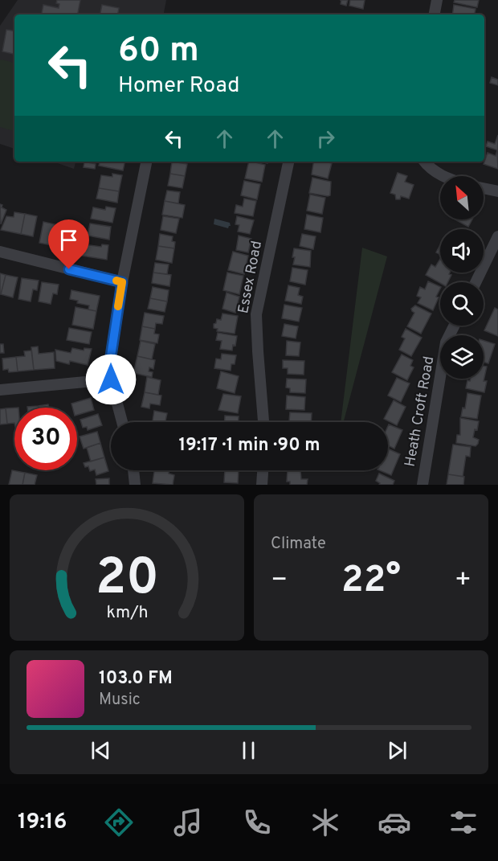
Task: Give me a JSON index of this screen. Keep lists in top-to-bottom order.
{
  "streets": {
    "street": ["Essex Road", "Heath Croft Road"]
  },
  "north": "top left",
  "page": {
    "turn": ["60 m", "Homer Road"],
    "limit": "30",
    "trip": "19:17 · 1 min · 90 m",
    "tile": "Climate",
    "heat": ["−", "22°", "+"],
    "song": ["103.0 FM", "Music"],
    "tabs": "19:16",
    "gauge": ["20", "km/h"]
  }
}
